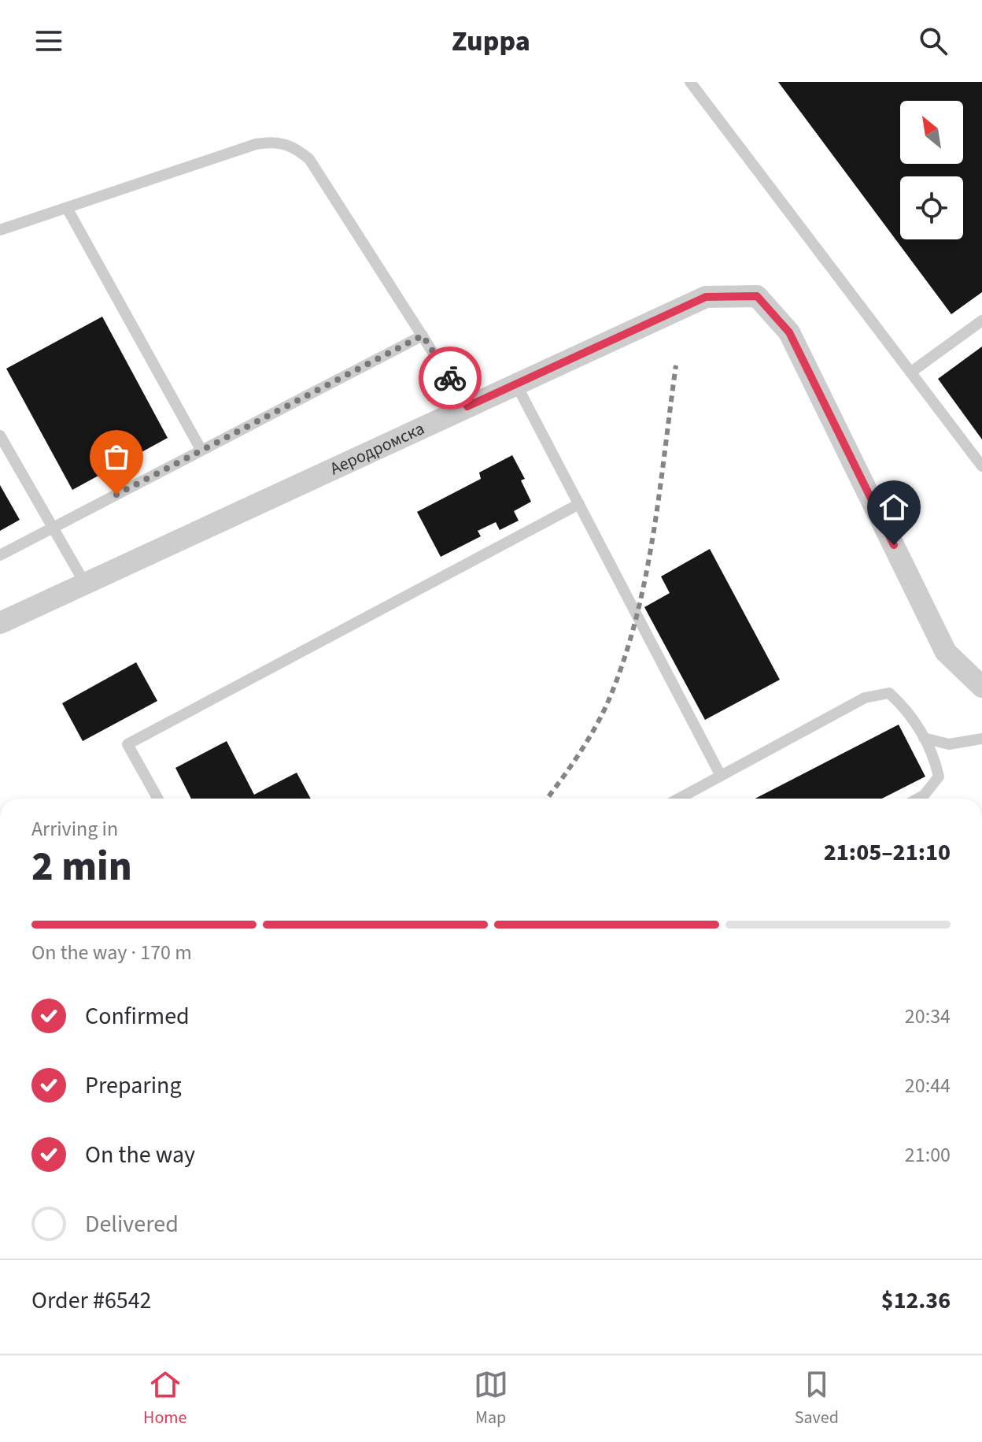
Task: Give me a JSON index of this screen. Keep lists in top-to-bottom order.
{
  "streets": {
    "street": ["Аеродромска"]
  },
  "north": "top left",
  "page": {
    "header": "Zuppa",
    "heading": ["2 min", "Arriving in", "21:05–21:10"],
    "panel": ["Order #6542", "$12.36"],
    "bar": "On the way · 170 m",
    "list": [
      ["Confirmed", "20:34"],
      ["Preparing", "20:44"],
      ["On the way", "21:00"],
      "Delivered"
    ],
    "tabs": ["Home", "Map", "Saved"]
  }
}
